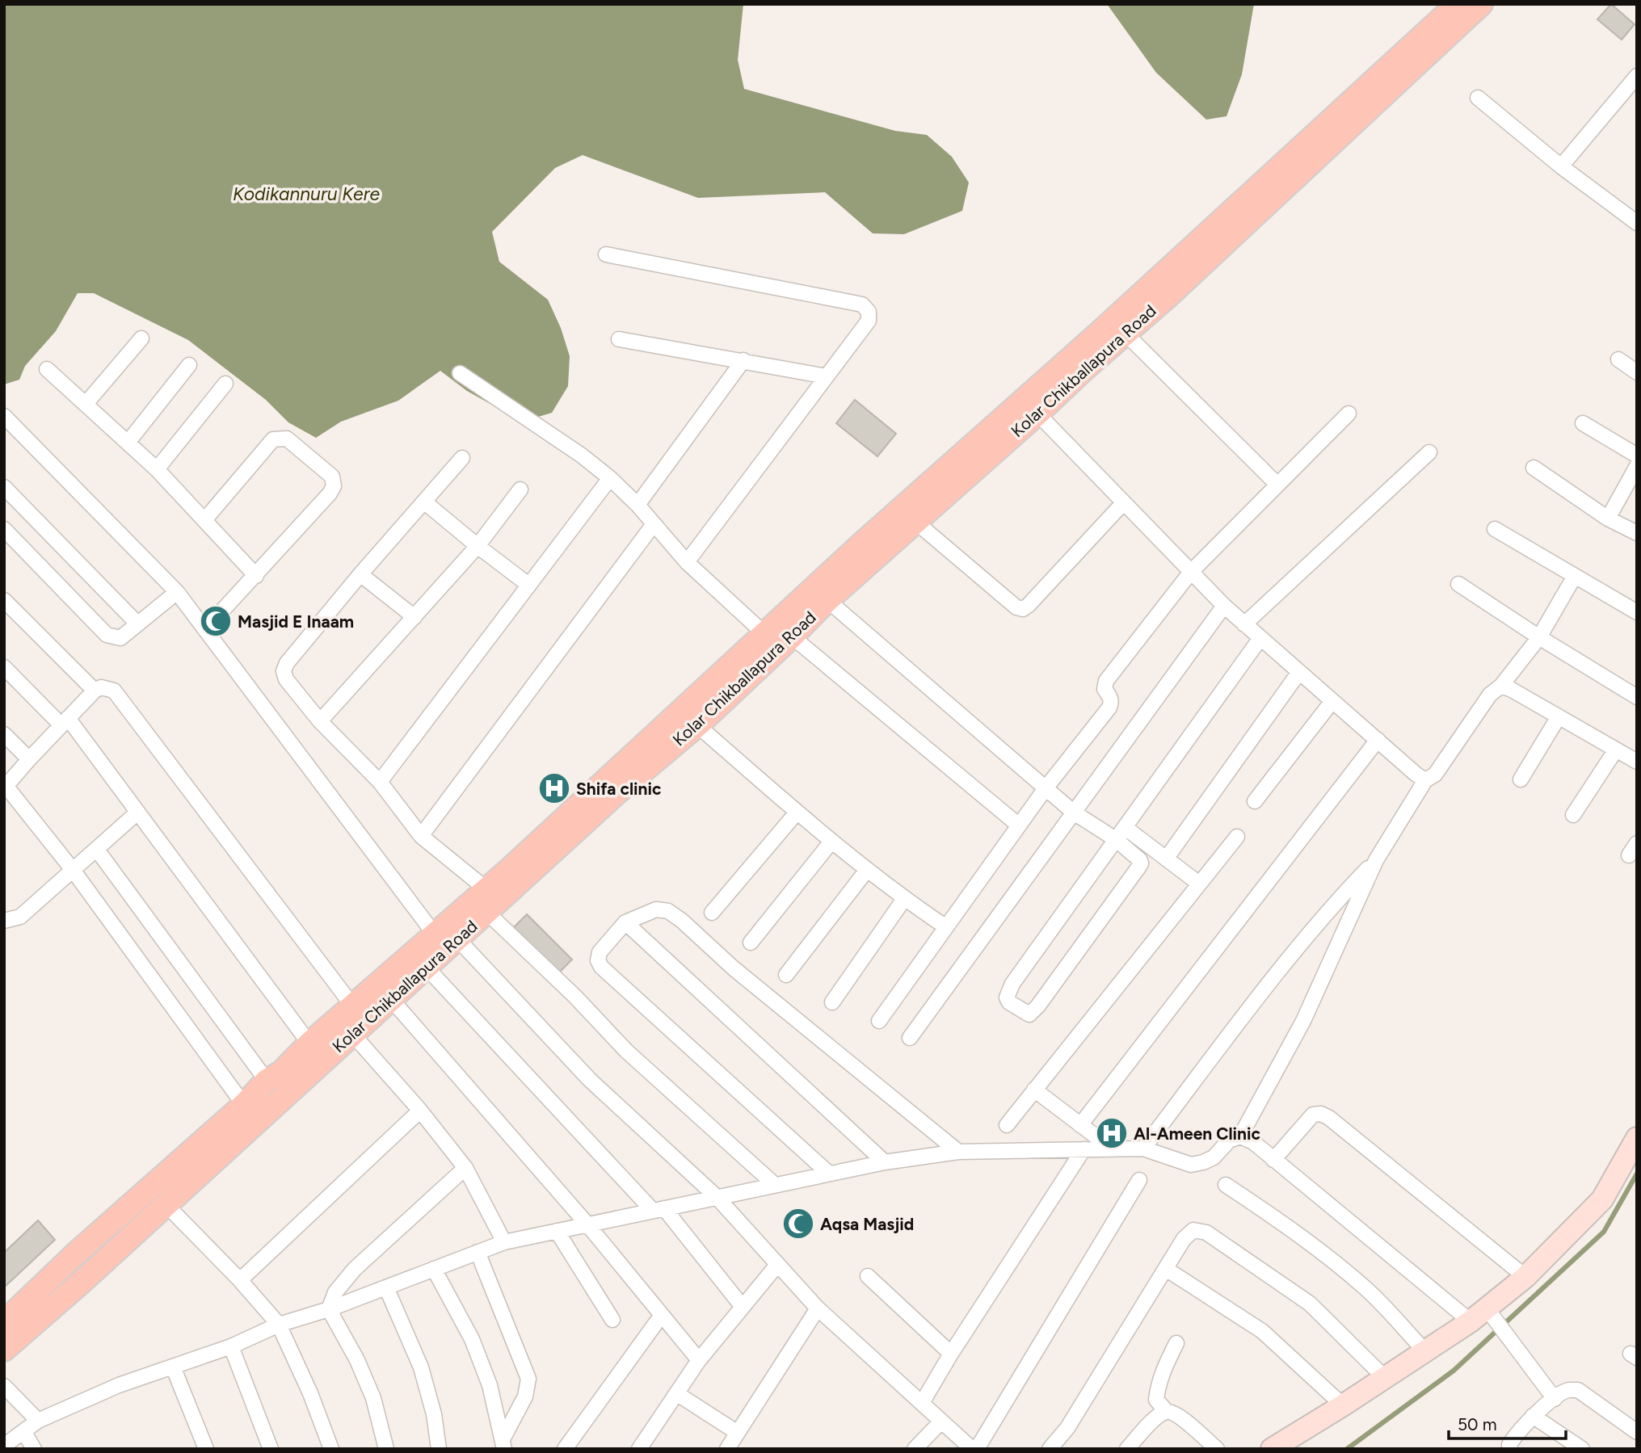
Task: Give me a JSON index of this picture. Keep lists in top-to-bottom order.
{
  "streets": {
    "main road": ["Kolar Chikballapura Road"]
  },
  "water": ["Kodikannuru Kere"],
  "places": {
    "mosque": ["Masjid E Inaam", "Aqsa Masjid"],
    "hospital": ["Shifa clinic", "Al-Ameen Clinic"]
  },
  "scale_bar": "50 m"
}
